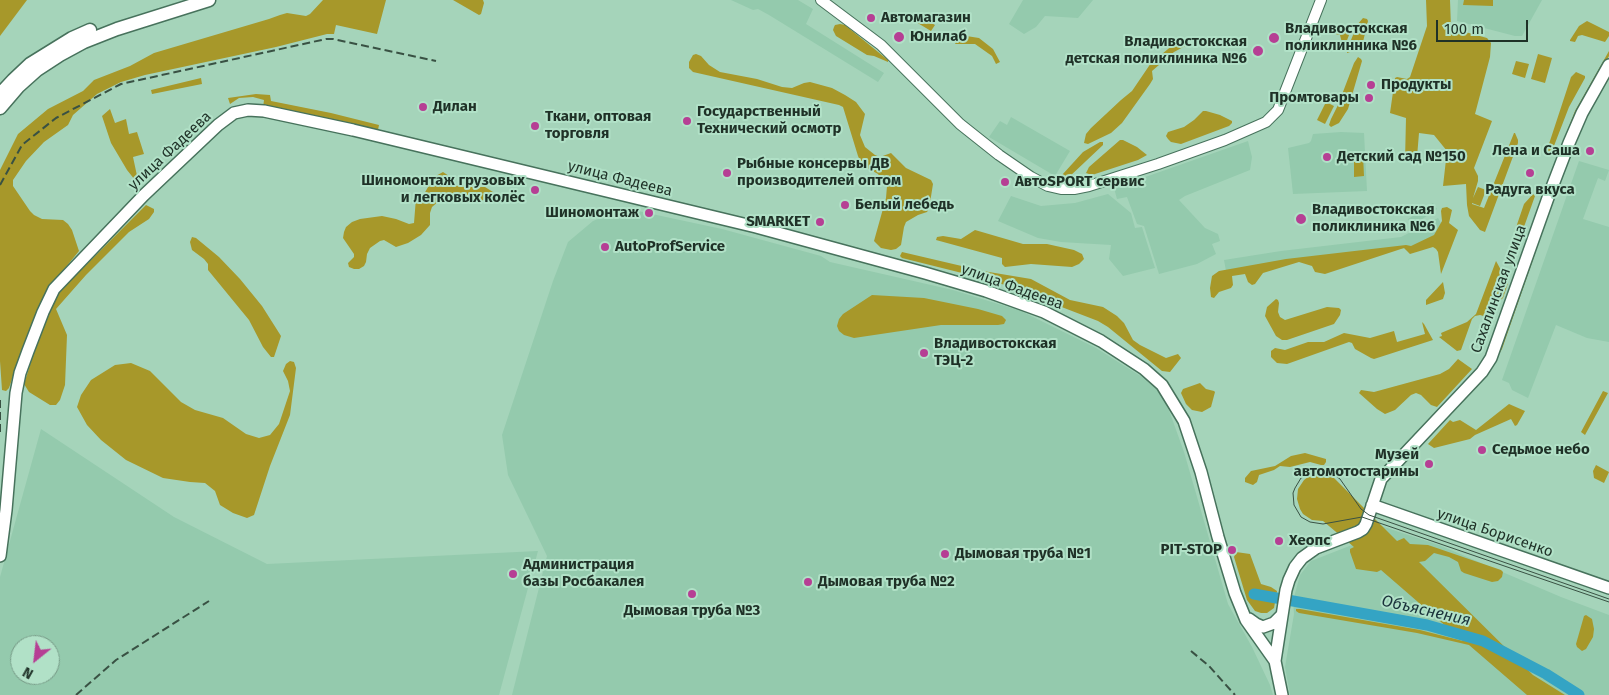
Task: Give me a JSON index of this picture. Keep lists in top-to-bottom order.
{
  "streets": {
    "main road": ["улица Фадеева", "Сахалинская улица", "улица Борисенко"]
  },
  "crossings": [
    ["улица Фадеева", "Сахалинская улица"],
    ["Сахалинская улица", "улица Борисенко"]
  ],
  "water": ["Объяснения"],
  "places": [
    "Автомагазин",
    "Юнилаб",
    "Владивостокская поликлинника №6",
    "Владивостокская детская поликлиника №6",
    "Продукты",
    "Промтовары",
    "Дилан",
    "Государственный Технический осмотр",
    "Ткани, оптовая торговля",
    "Лена и Саша",
    "Детский сад №150",
    "Рыбные консервы ДВ производителей оптом",
    "Радуга вкуса",
    "АвтоSPORT сервис",
    "Шиномонтаж грузовых и легковых колёс",
    "Белый лебедь",
    "Шиномонтаж",
    "Владивостокская поликлиника №6",
    "SMARKET",
    "AutoProfService",
    "Владивостокская ТЭЦ-2",
    "Седьмое небо",
    "Музей автомотостарины",
    "Хеопс",
    "PIT-STOP",
    "Дымовая труба №1",
    "Администрация базы Росбакалея",
    "Дымовая труба №2",
    "Дымовая труба №3"
  ],
  "scale_bar": "100 m",
  "north": "bottom left"
}
